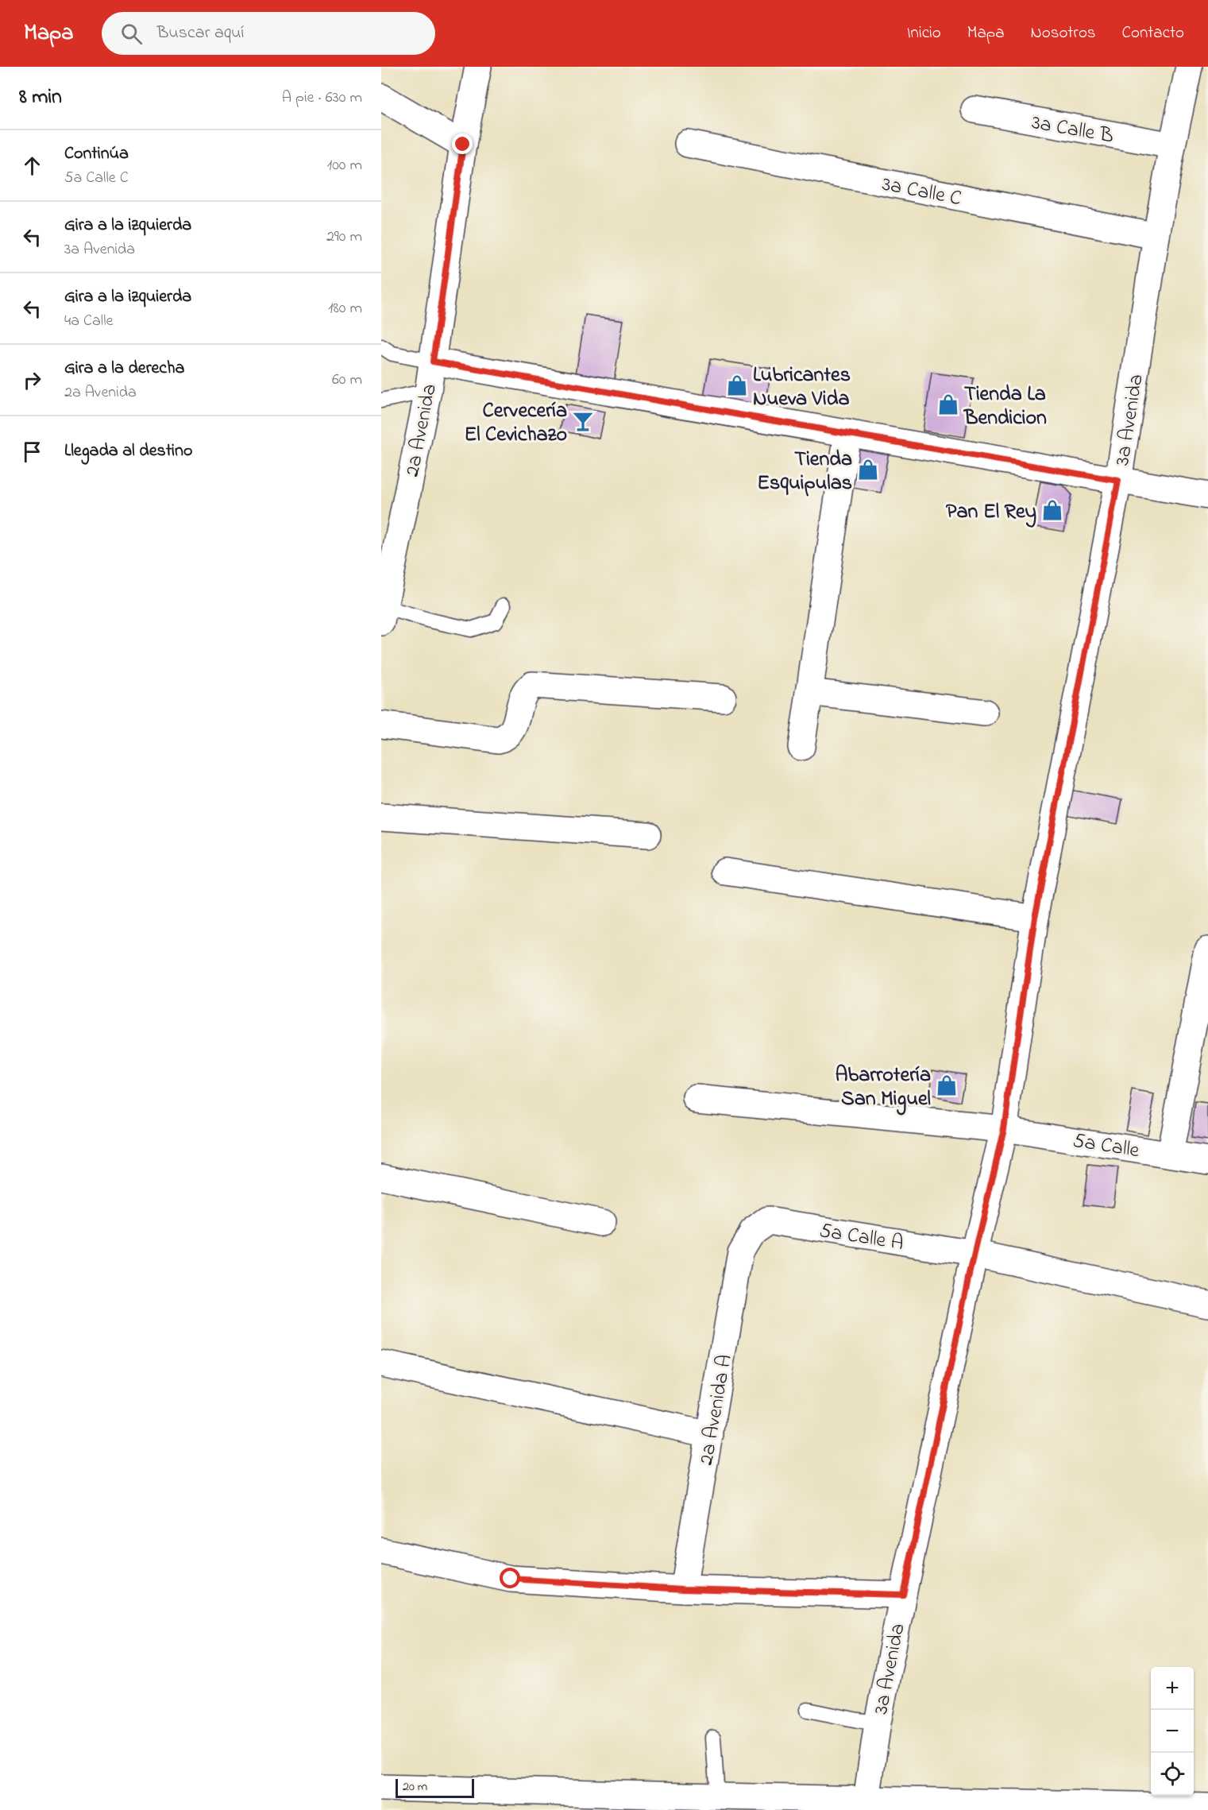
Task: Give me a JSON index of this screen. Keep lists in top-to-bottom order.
{
  "streets": {
    "street": [
      "3a Calle B",
      "3a Calle C",
      "3a Avenida",
      "2a Avenida",
      "5a Calle",
      "5a Calle A",
      "2a Avenida A"
    ]
  },
  "crossings": [
    ["3a Calle B", "3a Avenida"],
    ["3a Calle C", "3a Avenida"],
    ["3a Avenida", "5a Calle"],
    ["3a Avenida", "5a Calle A"],
    ["5a Calle A", "2a Avenida A"]
  ],
  "places": {
    "shop": [
      "Lubricantes Nueva Vida",
      "Tienda La Bendicion",
      "Tienda Esquipulas",
      "Pan El Rey",
      "Abarrotería San Miguel"
    ],
    "bar": ["Cervecería El Cevichazo"]
  },
  "scale_bar": "20 m",
  "page": {
    "header": "Mapa",
    "search": "Buscar aquí",
    "nav": [
      "Inicio",
      "Mapa",
      "Nosotros",
      "Contacto"
    ],
    "heading": ["8 min", "A pie · 630 m"],
    "list": [
      ["Continúa", "5a Calle C", "100 m"],
      ["Gira a la izquierda", "3a Avenida", "290 m"],
      ["Gira a la izquierda", "4a Calle", "180 m"],
      ["Gira a la derecha", "2a Avenida", "60 m"],
      "Llegada al destino"
    ],
    "map_buttons": ["+", "−"],
    "scale": "20 m"
  }
}
